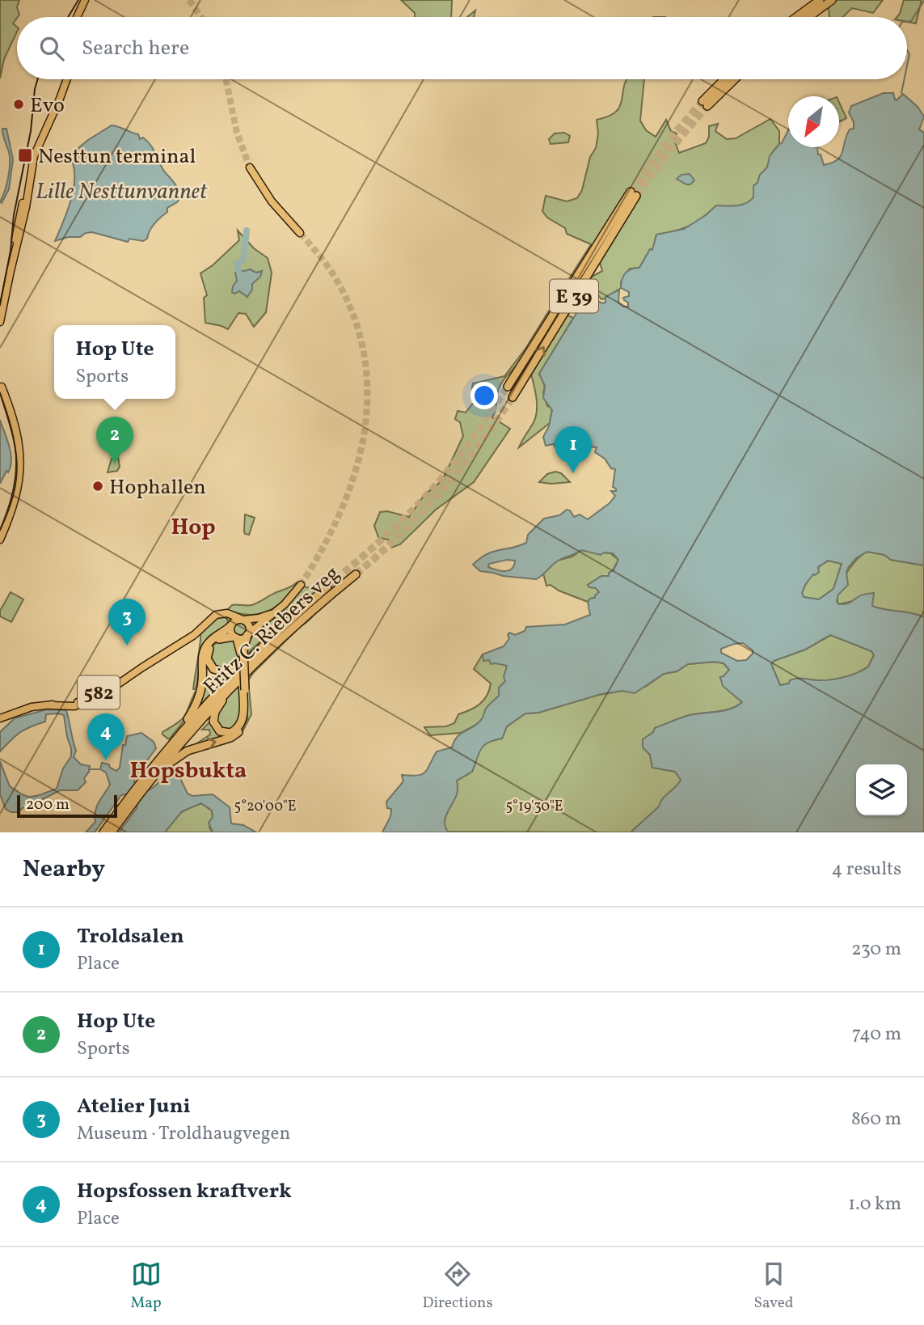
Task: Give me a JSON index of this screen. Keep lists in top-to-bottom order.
{
  "streets": {
    "highway": ["E 39", "Fritz C. Riebers veg"],
    "main road": ["582"]
  },
  "districts": ["Hop", "Hopsbukta"],
  "water": ["Lille Nesttunvannet"],
  "places": {
    "other": ["Evo", "Hophallen"],
    "transit": ["Nesttun terminal"]
  },
  "scale_bar": "200 m",
  "north": "bottom left",
  "page": {
    "search": "Search here",
    "popup": ["Hop Ute", "Sports"],
    "pins": [
      "2",
      "1",
      "3",
      "4"
    ],
    "scale": "200 m",
    "heading": ["Nearby", "4 results"],
    "list": [
      {
        "mark": "1",
        "name": "Troldsalen",
        "note": "Place",
        "value": "230 m"
      },
      {
        "mark": "2",
        "name": "Hop Ute",
        "note": "Sports",
        "value": "740 m"
      },
      {
        "mark": "3",
        "name": "Atelier Juni",
        "note": "Museum · Troldhaugvegen",
        "value": "860 m"
      },
      {
        "mark": "4",
        "name": "Hopsfossen kraftverk",
        "note": "Place",
        "value": "1.0 km"
      }
    ],
    "nav": ["Map", "Directions", "Saved"]
  },
  "coordinates": ["5°20'00\"E", "5°19'30\"E"]
}
